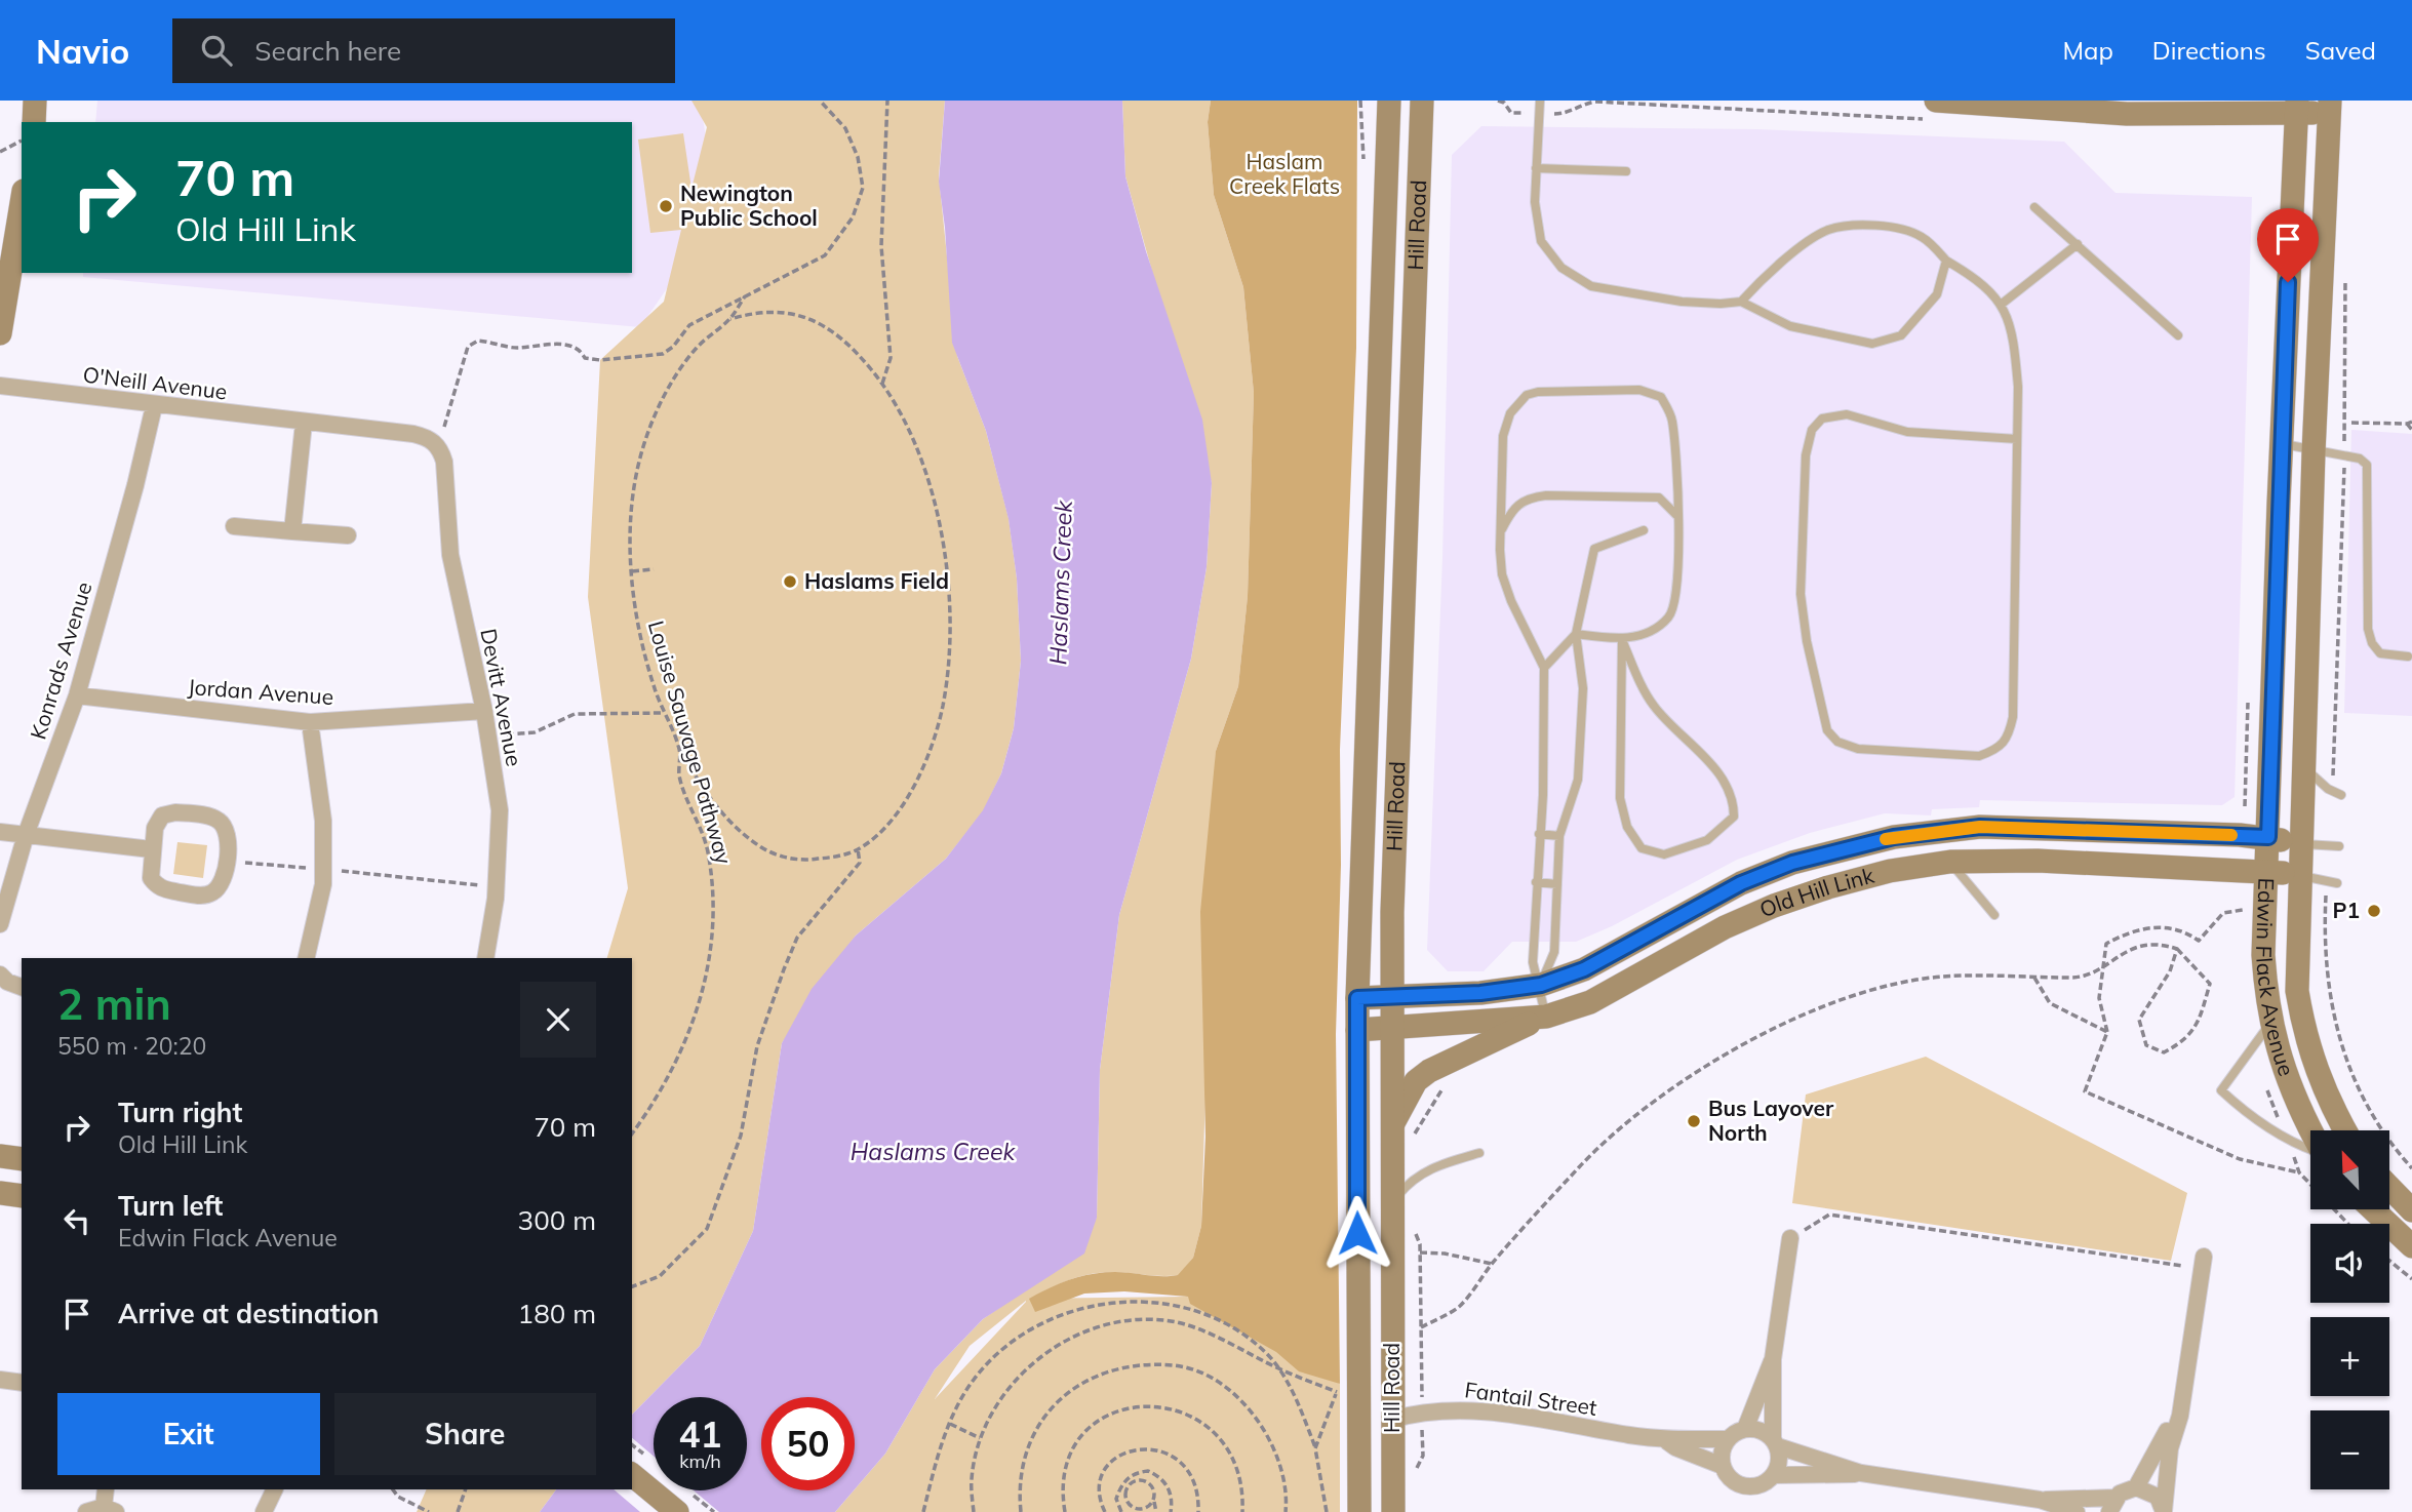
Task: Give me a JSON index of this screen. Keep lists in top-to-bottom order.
{
  "streets": {
    "street": [
      "Hill Road",
      "O'Neill Avenue",
      "Konrads Avenue",
      "Jordan Avenue",
      "Devitt Avenue",
      "Old Hill Link",
      "Edwin Flack Avenue",
      "Fantail Street"
    ],
    "path": ["Louise Sauvage Pathway"]
  },
  "crossings": [
    ["Hill Road", "Old Hill Link"],
    ["Hill Road", "Fantail Street"],
    ["O'Neill Avenue", "Konrads Avenue"],
    ["O'Neill Avenue", "Devitt Avenue"],
    ["Konrads Avenue", "Jordan Avenue"],
    ["Jordan Avenue", "Devitt Avenue"],
    ["Old Hill Link", "Edwin Flack Avenue"]
  ],
  "water": ["Haslams Creek"],
  "parks": ["Haslam Creek Flats"],
  "places": [
    "Newington Public School",
    "Haslams Field",
    "P1",
    "Bus Layover North"
  ],
  "north": "top left",
  "page": {
    "header": "Navio",
    "search": "Search here",
    "nav": ["Map", "Directions", "Saved"],
    "turn": ["70 m", "Old Hill Link"],
    "heading": ["2 min", "550 m · 20:20"],
    "list": [
      {
        "name": "Turn right",
        "note": "Old Hill Link",
        "value": "70 m"
      },
      {
        "name": "Turn left",
        "note": "Edwin Flack Avenue",
        "value": "300 m"
      },
      {
        "name": "Arrive at destination",
        "value": "180 m"
      }
    ],
    "map_buttons": ["+", "−"],
    "buttons": ["Exit", "Share"],
    "speed": "41 km/h",
    "limit": "50"
  }
}
